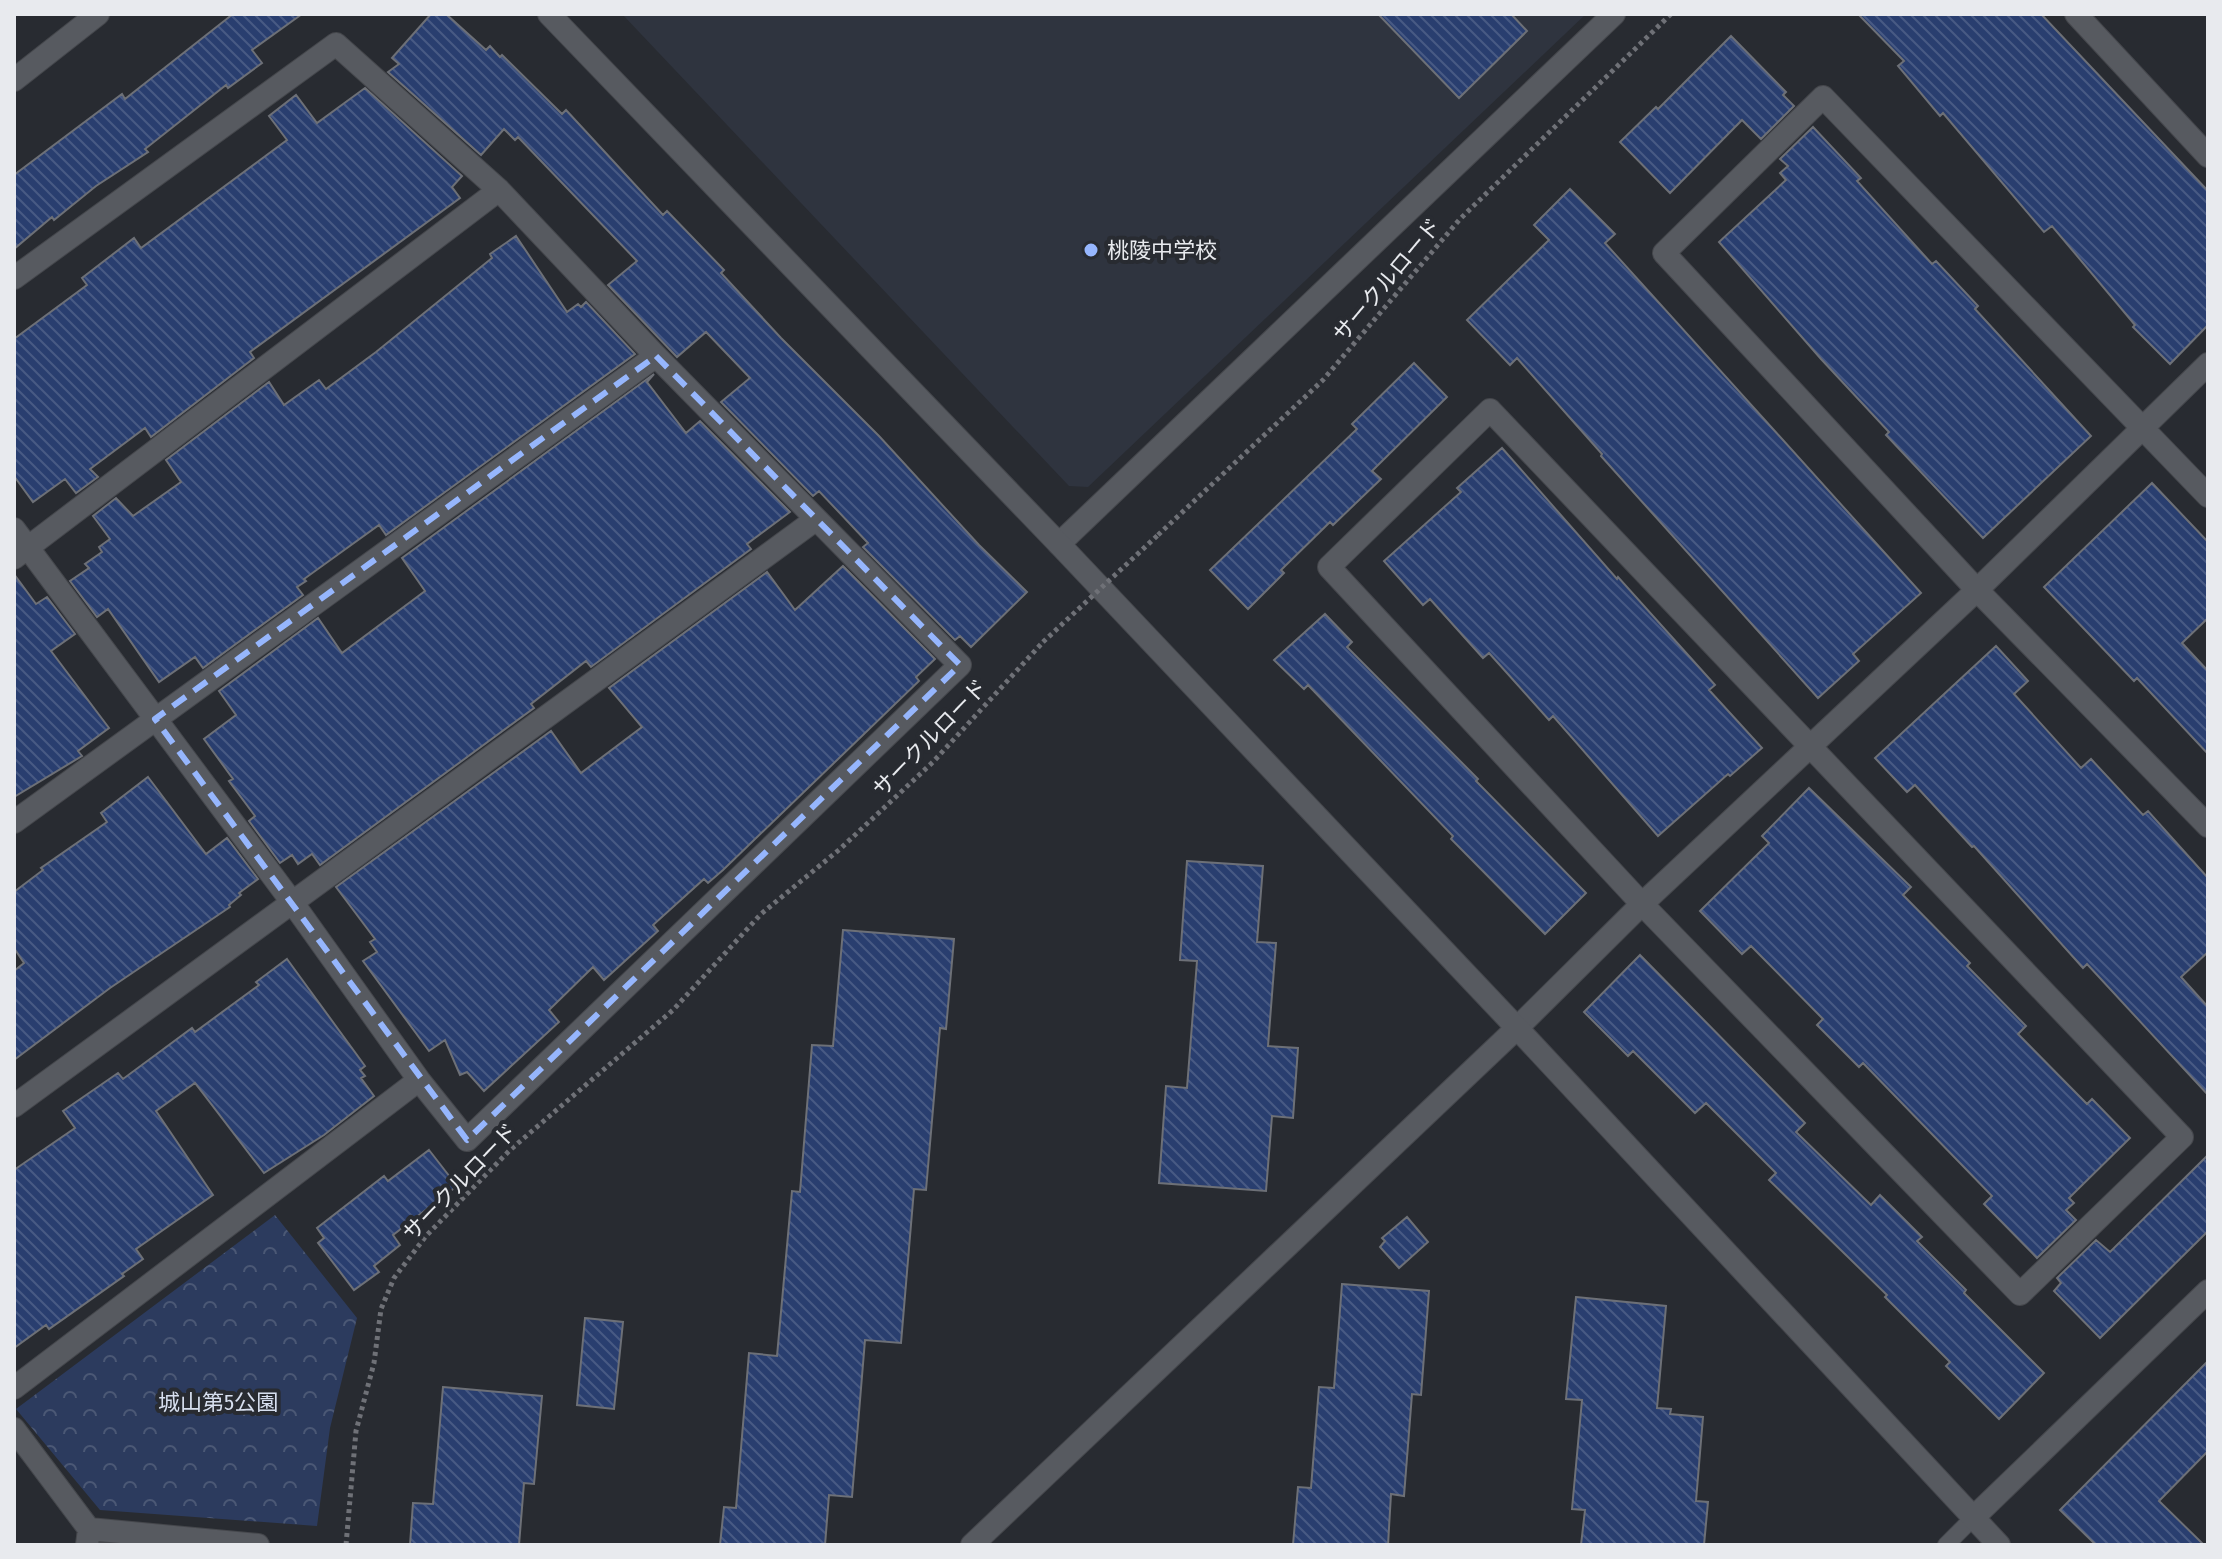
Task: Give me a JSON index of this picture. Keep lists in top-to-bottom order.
{
  "streets": {
    "path": ["サークルロード"]
  },
  "parks": ["城山第5公園"],
  "places": ["桃陵中学校"]
}
